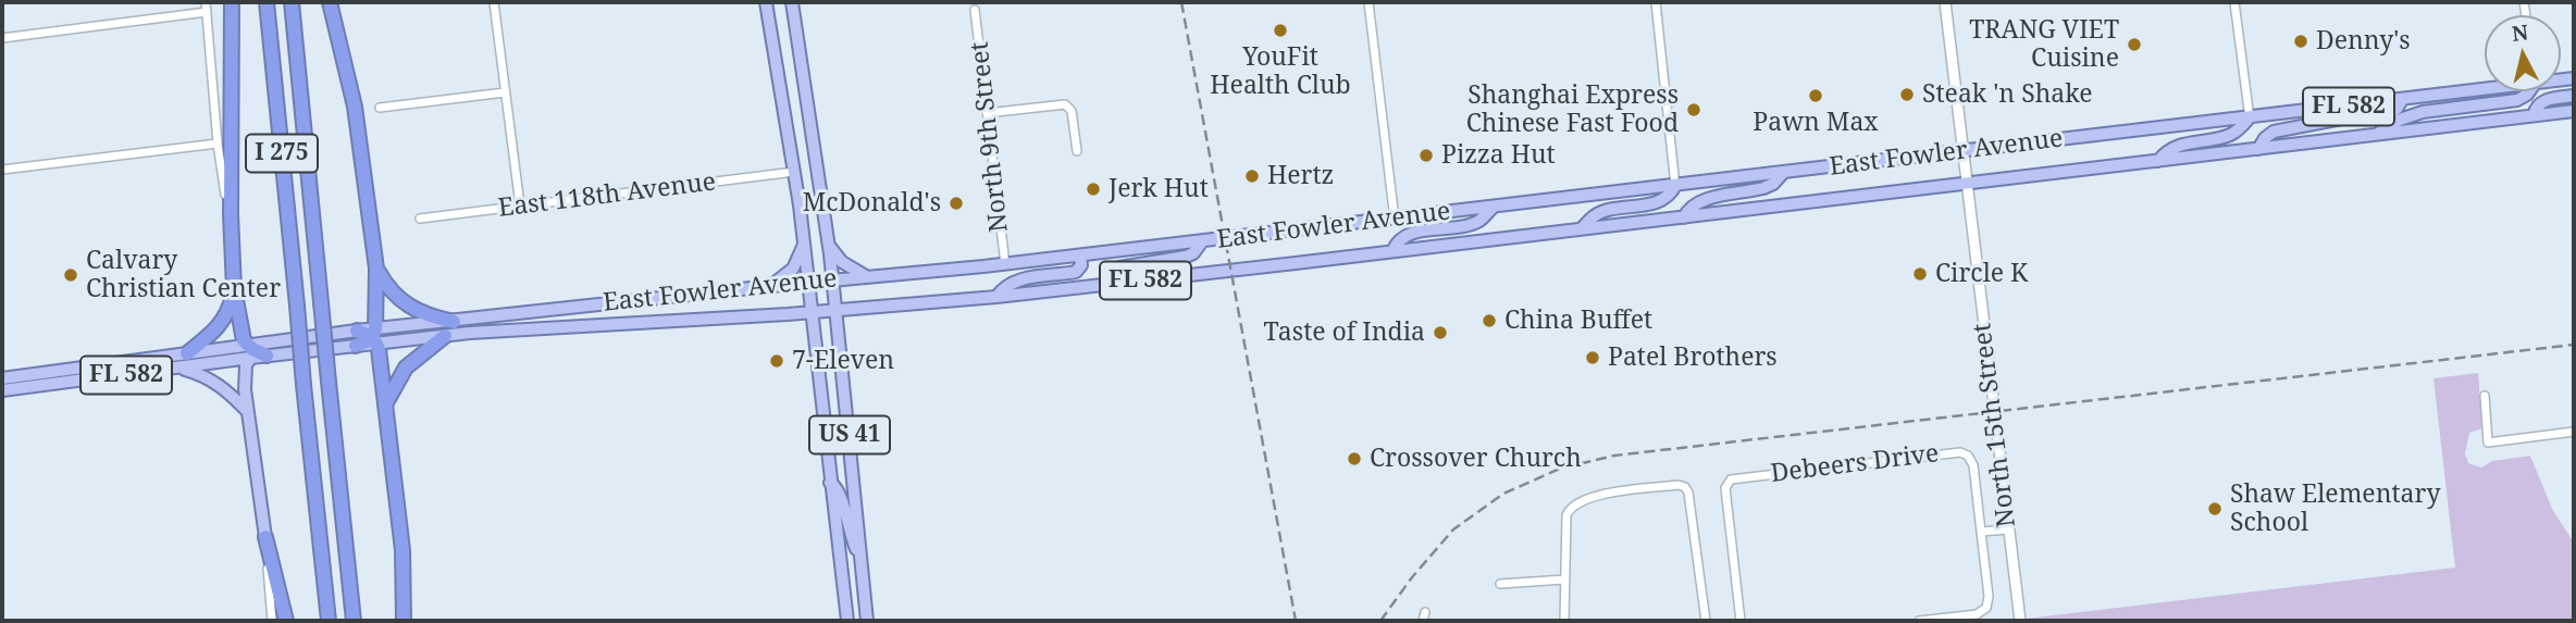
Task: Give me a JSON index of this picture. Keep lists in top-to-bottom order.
{
  "streets": {
    "highway": ["I 275"],
    "main road": ["FL 582", "East Fowler Avenue", "US 41"],
    "street": [
      "North 9th Street",
      "East 118th Avenue",
      "North 15th Street",
      "Debeers Drive"
    ]
  },
  "crossings": [
    ["North 9th Street", "East Fowler Avenue"],
    ["East Fowler Avenue", "North 15th Street"],
    ["East Fowler Avenue", "US 41"],
    ["East 118th Avenue", "US 41"]
  ],
  "places": [
    "YouFit Health Club",
    "Denny's",
    "TRANG VIET Cuisine",
    "Steak 'n Shake",
    "Pawn Max",
    "Shanghai Express Chinese Fast Food",
    "Pizza Hut",
    "Hertz",
    "Jerk Hut",
    "McDonald's",
    "Circle K",
    "Calvary Christian Center",
    "China Buffet",
    "Taste of India",
    "Patel Brothers",
    "7-Eleven",
    "Crossover Church",
    "Shaw Elementary School"
  ],
  "north": "top"
}
